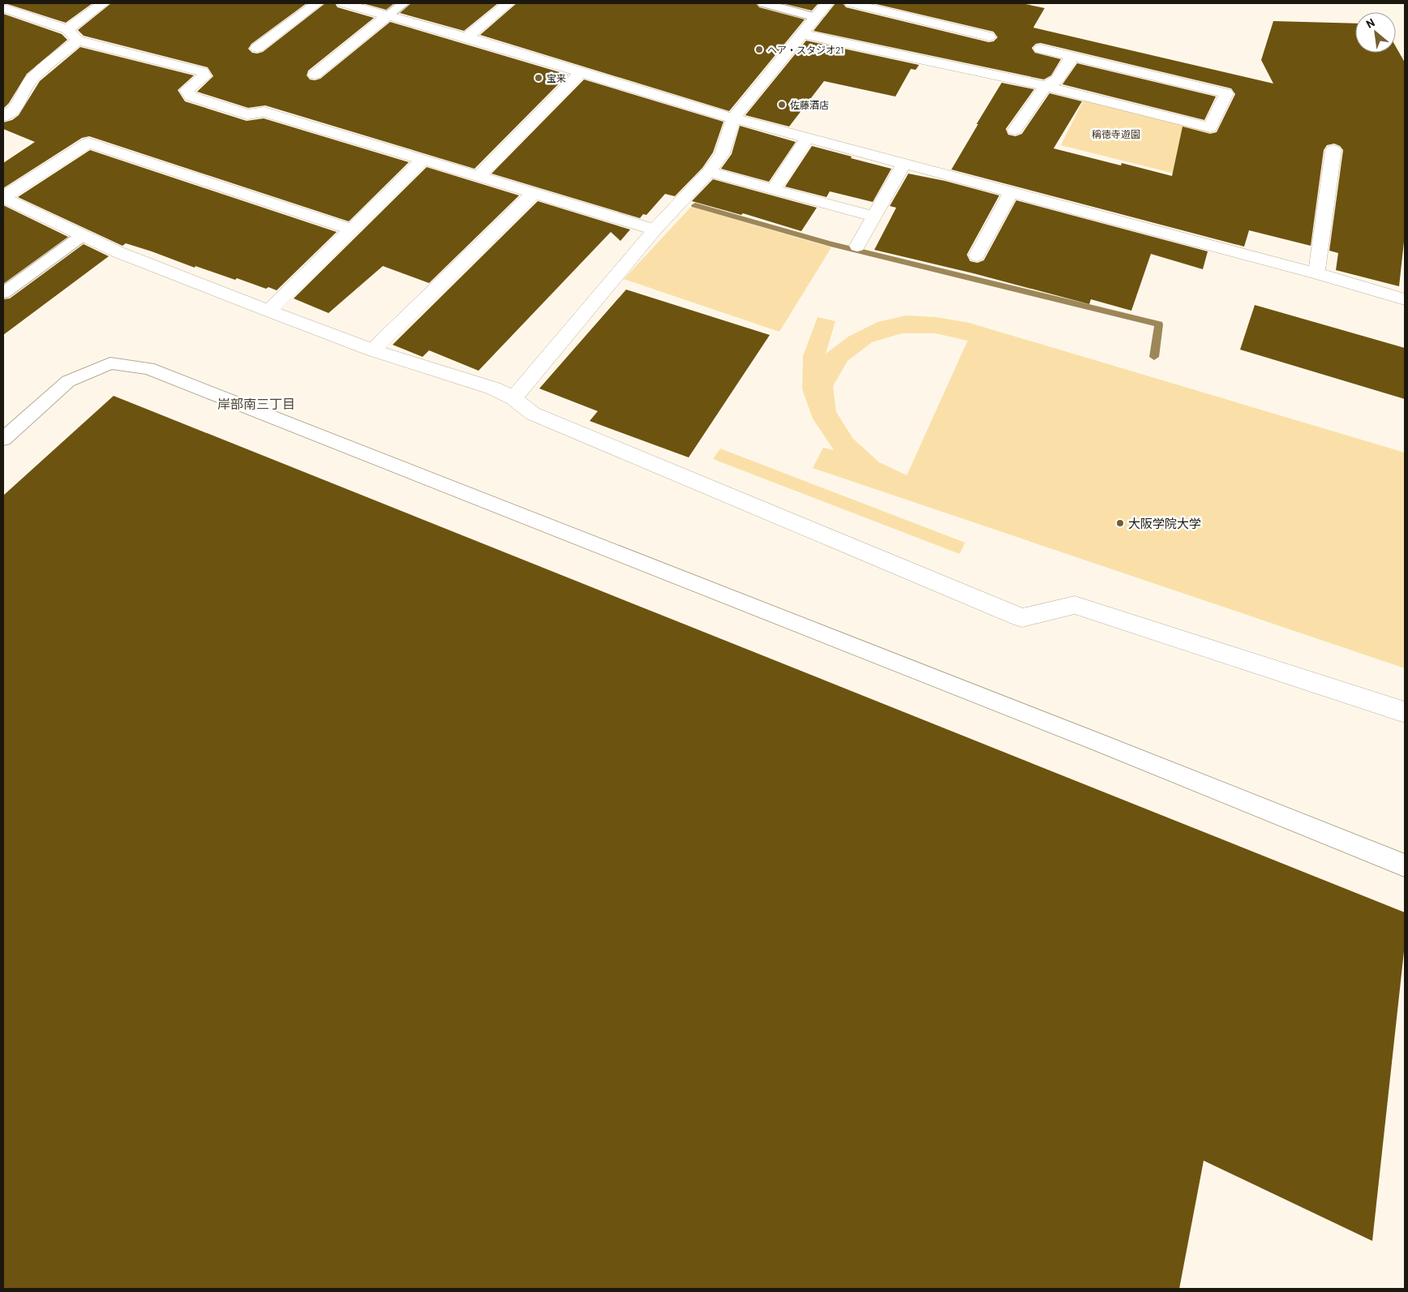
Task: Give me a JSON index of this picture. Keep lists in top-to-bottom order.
{
  "districts": ["岸部南三丁目"],
  "parks": ["稱徳寺遊園"],
  "places": [
    "ヘア・スタジオ21",
    "宝来",
    "佐藤酒店",
    "大阪学院大学"
  ],
  "north": "top left"
}
